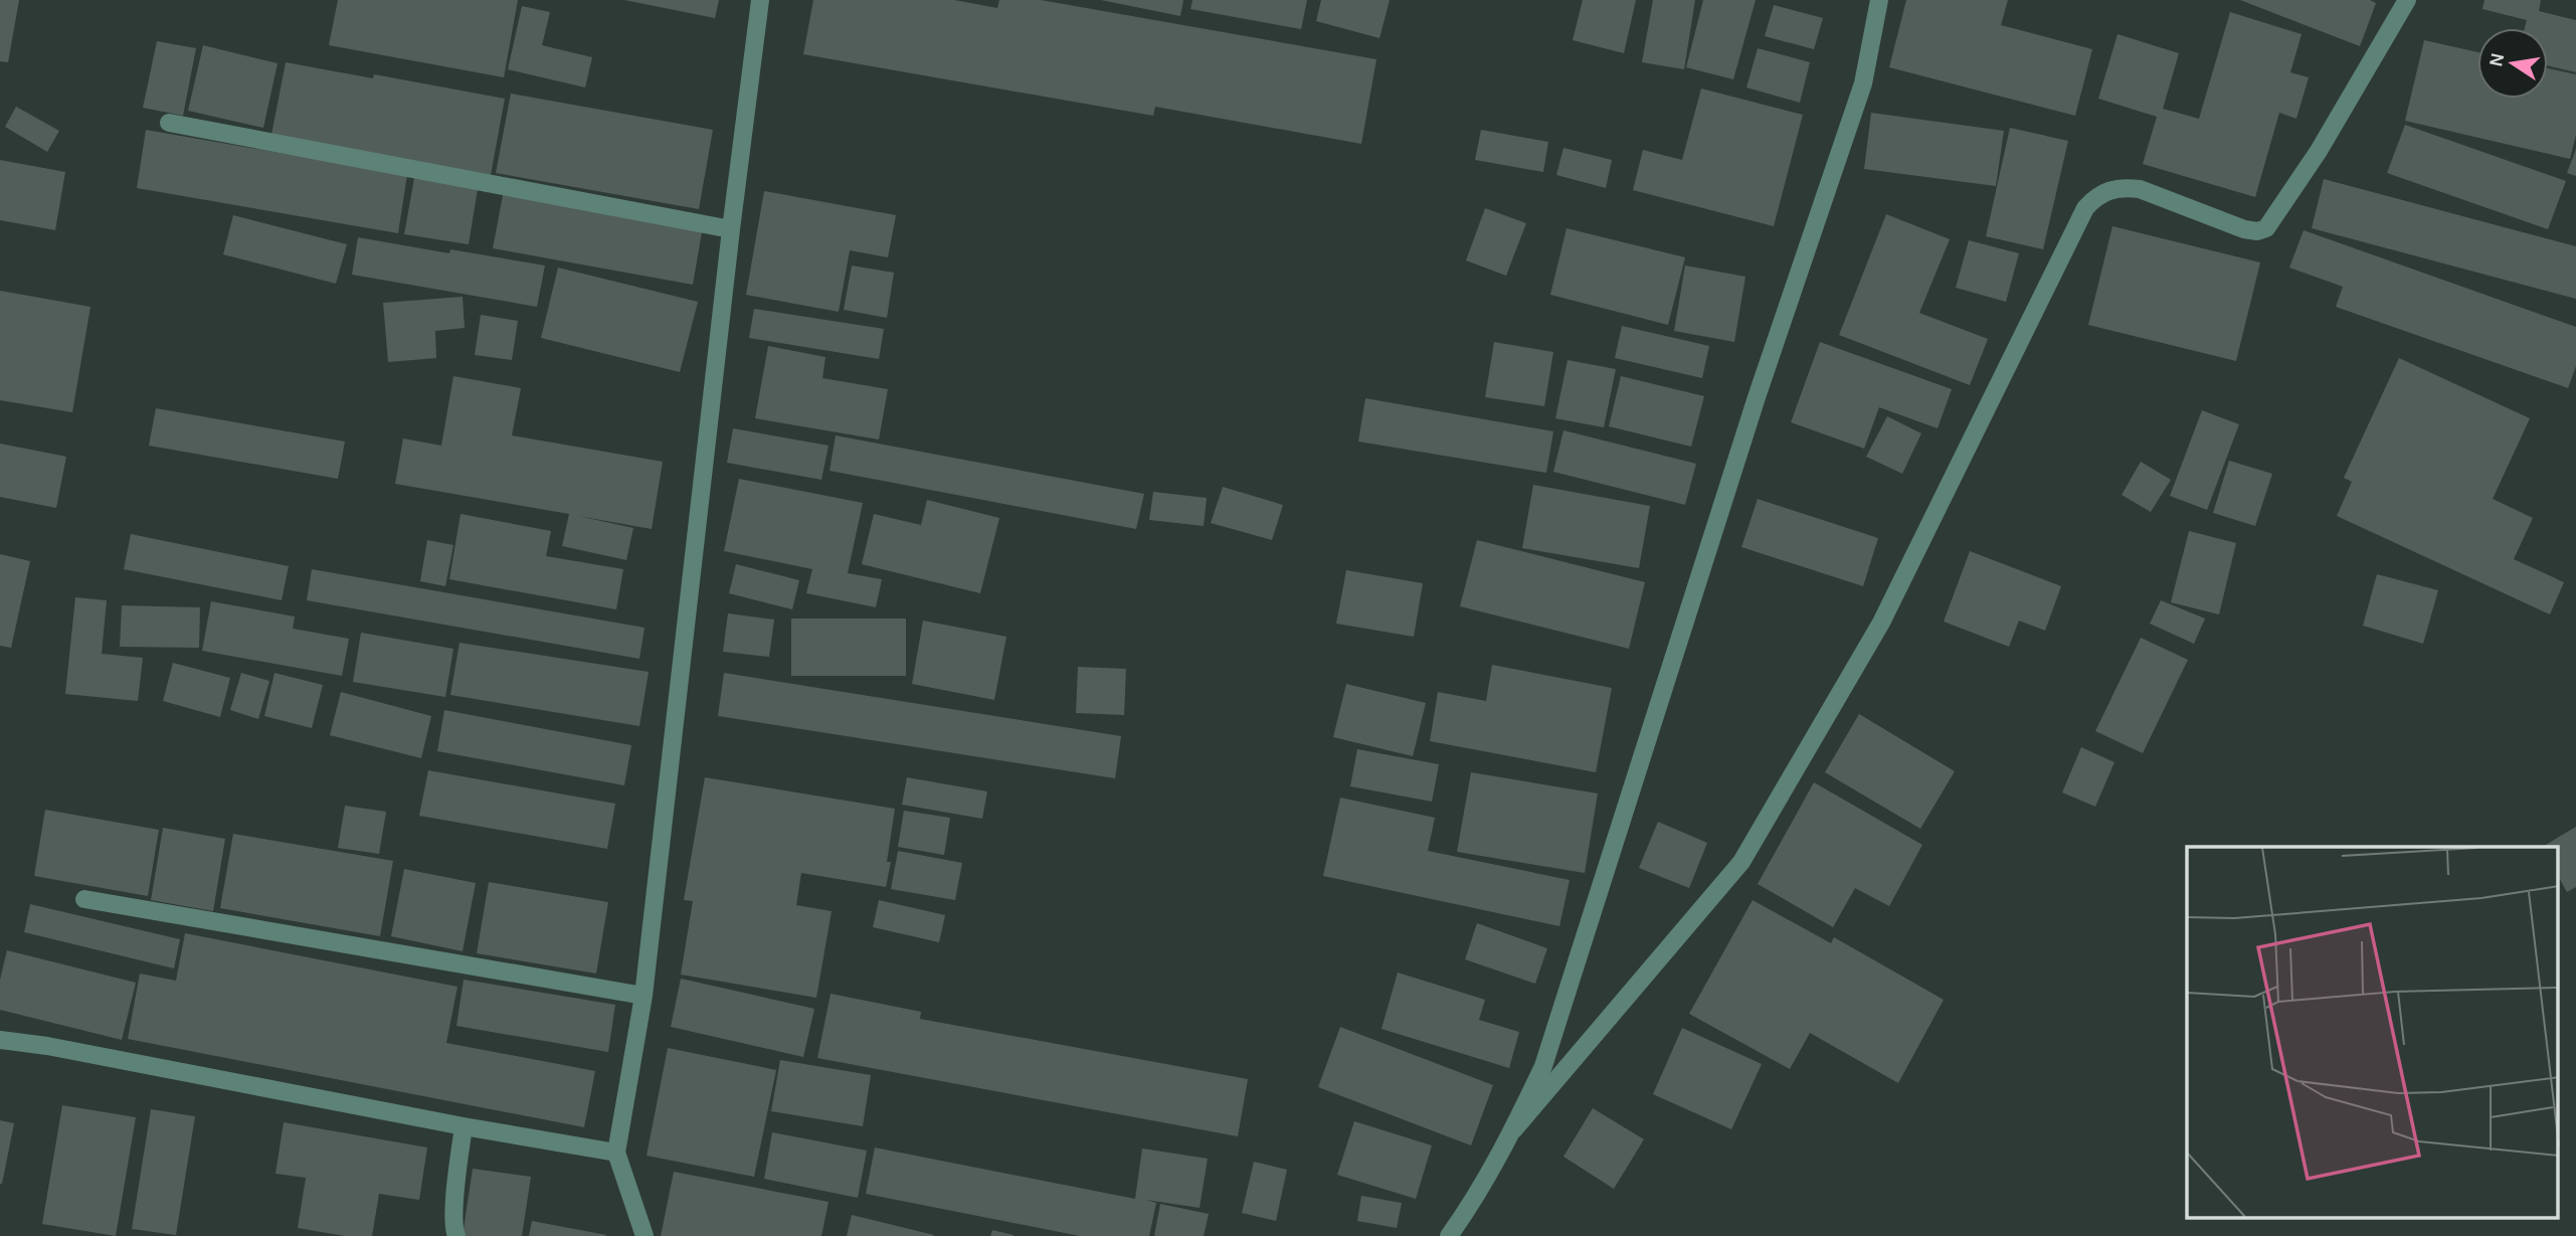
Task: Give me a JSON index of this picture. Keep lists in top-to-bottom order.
{
  "north": "left"
}
